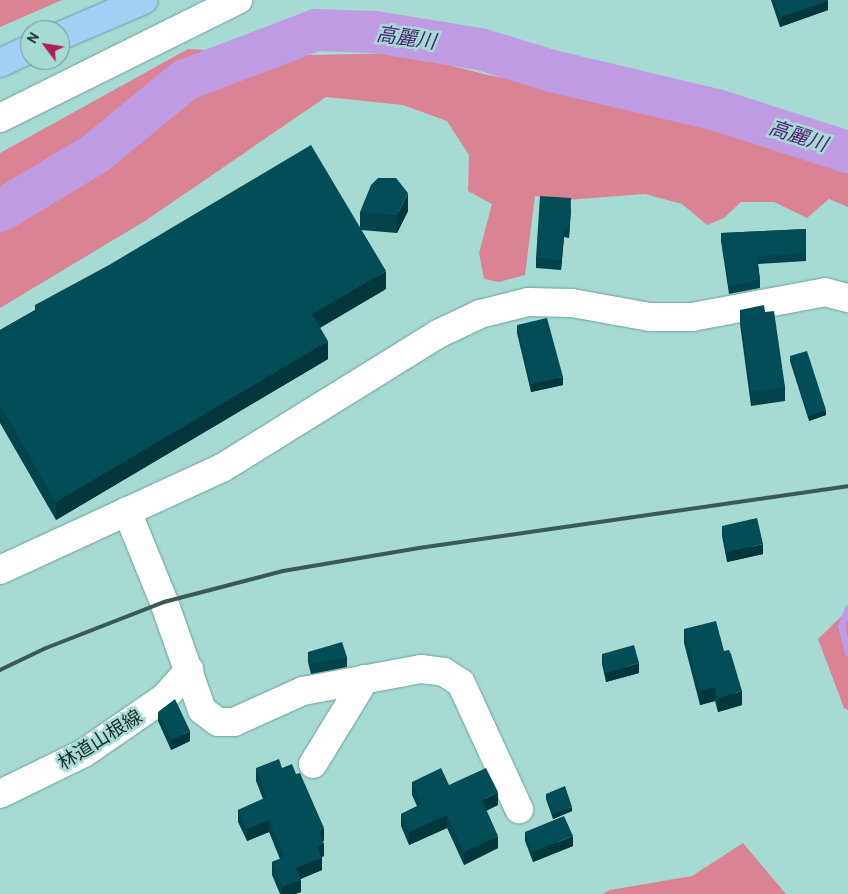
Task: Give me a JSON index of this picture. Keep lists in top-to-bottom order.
{
  "streets": {
    "street": ["林道山根線"]
  },
  "water": ["高麗川"],
  "north": "top left"
}
